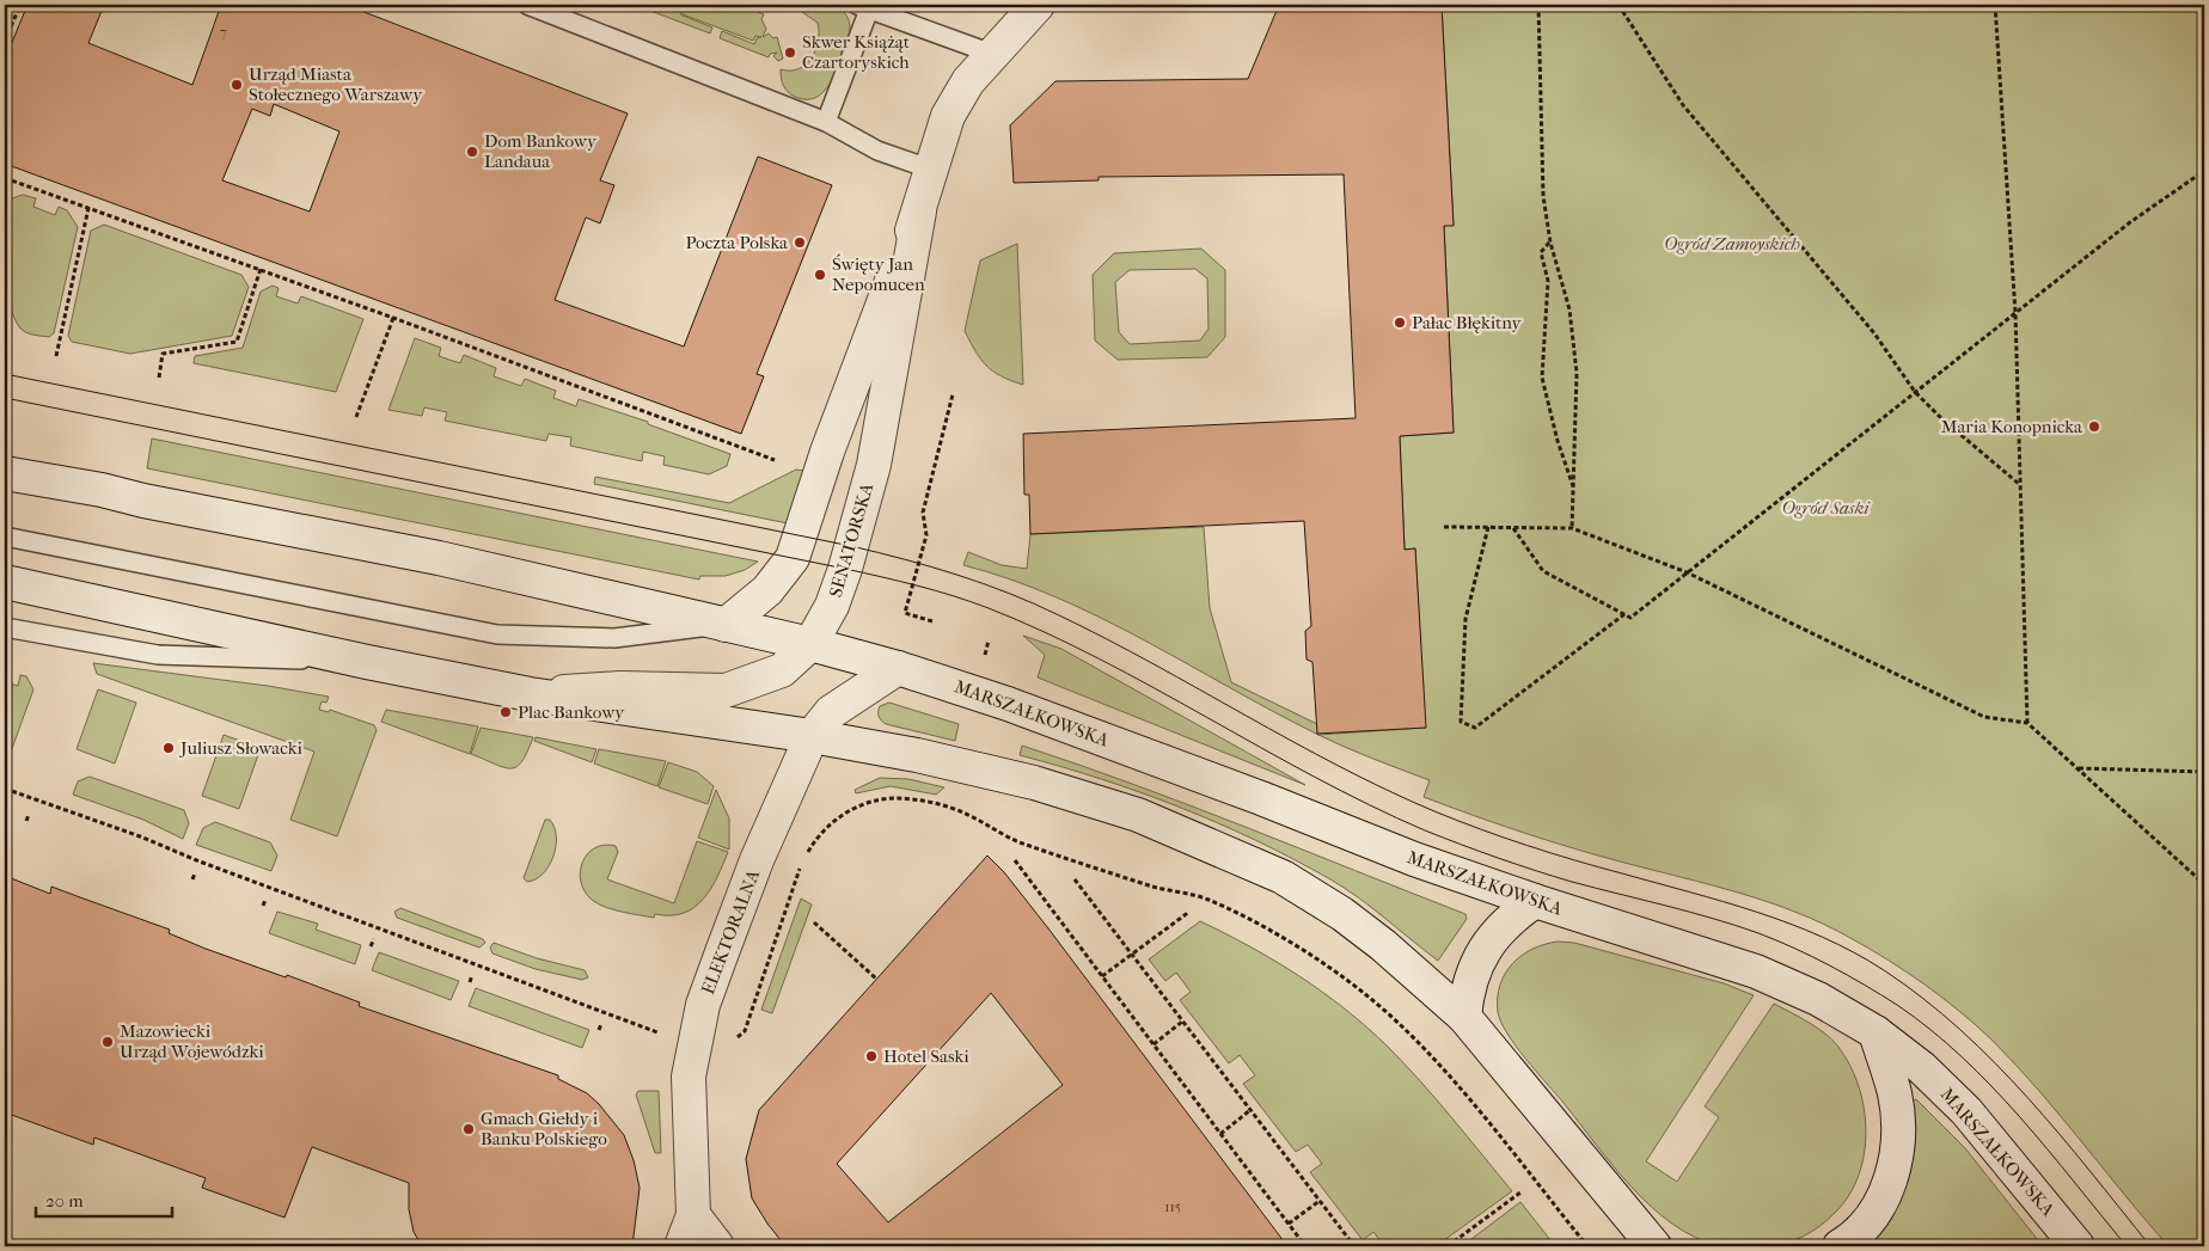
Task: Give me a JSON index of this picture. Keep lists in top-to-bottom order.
{
  "streets": {
    "main road": ["SENATORSKA", "MARSZAŁKOWSKA", "ELEKTORALNA"]
  },
  "crossings": [
    ["SENATORSKA", "MARSZAŁKOWSKA"],
    ["MARSZAŁKOWSKA", "ELEKTORALNA"]
  ],
  "parks": ["Ogród Zamoyskich", "Ogród Saski"],
  "places": [
    "Skwer Książąt Czartoryskich",
    "Urząd Miasta Stołecznego Warszawy",
    "Dom Bankowy Landaua",
    "Poczta Polska",
    "Święty Jan Nepomucen",
    "Pałac Błękitny",
    "Maria Konopnicka",
    "Plac Bankowy",
    "Juliusz Słowacki",
    "Mazowiecki Urząd Wojewódzki",
    "Hotel Saski",
    "Gmach Giełdy i Banku Polskiego"
  ],
  "house_numbers": ["7", "115"],
  "scale_bar": "20 m"
}
